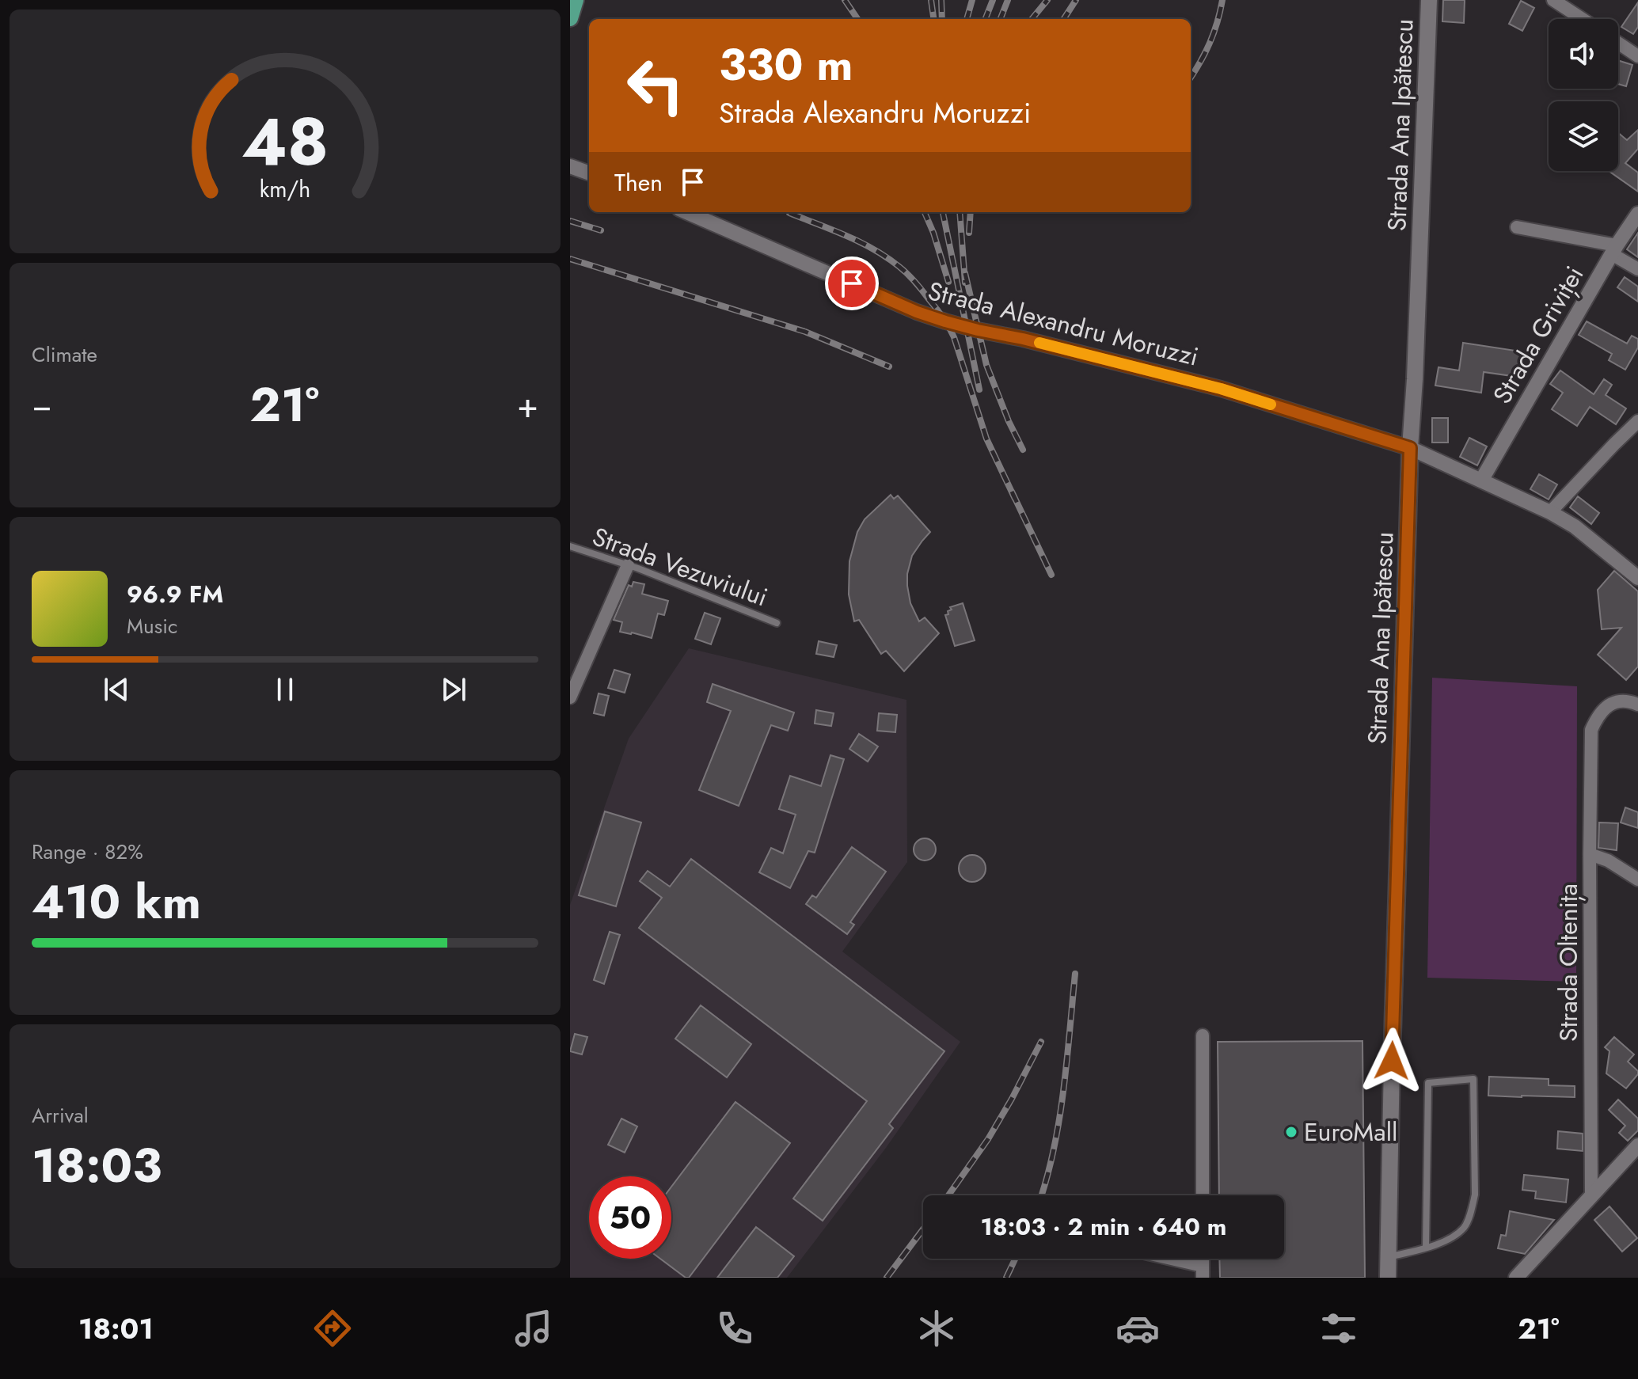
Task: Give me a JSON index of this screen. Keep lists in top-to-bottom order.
{
  "streets": {
    "main road": ["Strada Ana Ipătescu"],
    "street": ["Strada Alexandru Moruzzi", "Strada Griviței", "Strada Oltenița"],
    "lane": ["Strada Vezuviului"]
  },
  "crossings": [
    ["Strada Ana Ipătescu", "Strada Alexandru Moruzzi"],
    ["Strada Alexandru Moruzzi", "Strada Griviței"]
  ],
  "places": ["EuroMall"],
  "page": {
    "turn": ["330 m", "Strada Alexandru Moruzzi"],
    "then": "Then",
    "tile": [
      "Climate",
      ["Range · 82%", "410 km"],
      ["Arrival", "18:03"]
    ],
    "heat": ["−", "21°", "+"],
    "song": ["96.9 FM", "Music"],
    "limit": "50",
    "trip": "18:03 · 2 min · 640 m",
    "tabs": ["18:01", "21°"],
    "gauge": ["48", "km/h"]
  }
}
